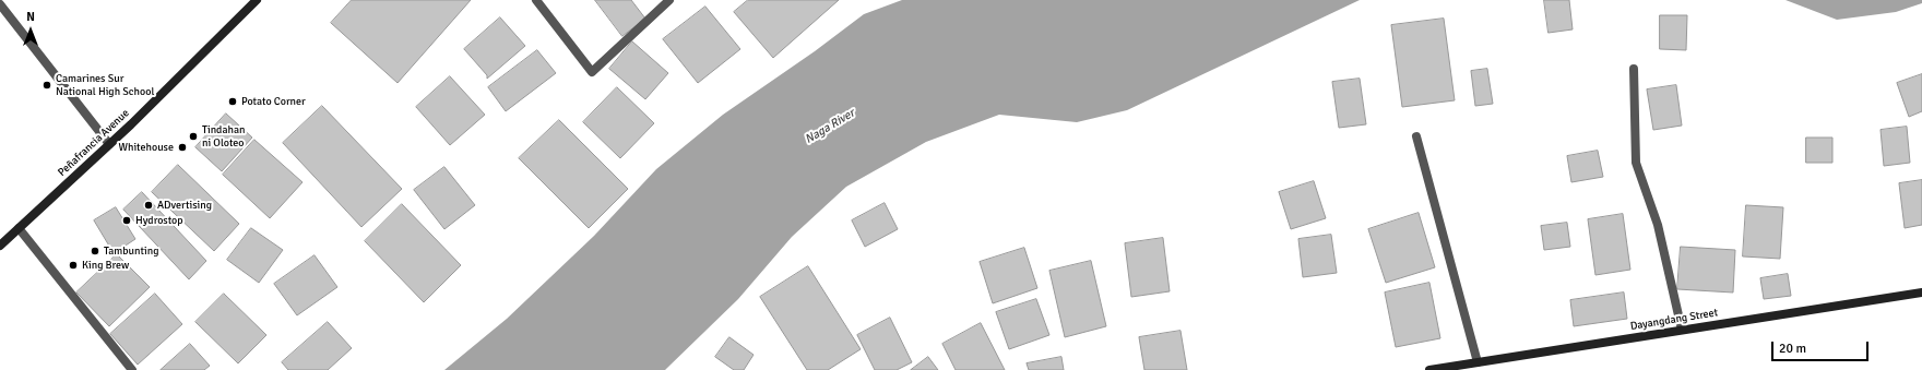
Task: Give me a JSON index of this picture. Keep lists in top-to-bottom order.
{
  "streets": {
    "main road": ["Peñafrancia Avenue", "Dayangdang Street"]
  },
  "water": ["Naga River"],
  "places": [
    "Camarines Sur National High School",
    "Potato Corner",
    "Tindahan ni Oloteo",
    "Whitehouse",
    "ADvertising",
    "Hydrostop",
    "Tambunting",
    "King Brew"
  ],
  "scale_bar": "20 m",
  "north": "top"
}
